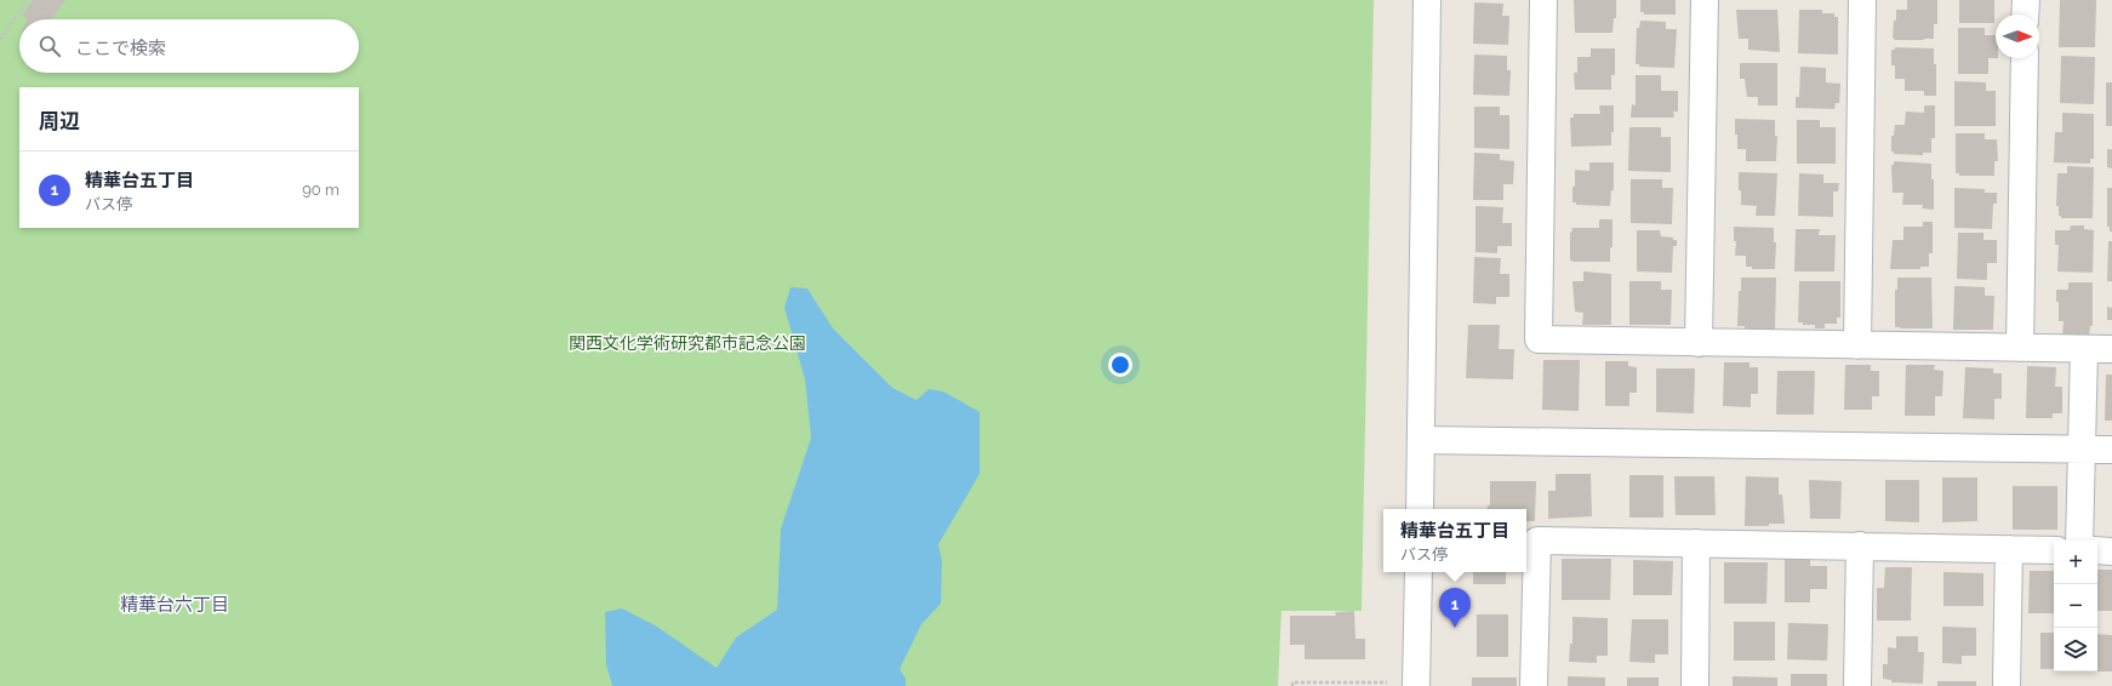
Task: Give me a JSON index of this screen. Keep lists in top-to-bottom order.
{
  "districts": ["精華台六丁目"],
  "parks": ["関西文化学術研究都市記念公園"],
  "north": "right",
  "page": {
    "search": "ここで検索",
    "heading": "周辺",
    "list": [
      {
        "mark": "1",
        "name": "精華台五丁目",
        "note": "バス停",
        "value": "90 m"
      }
    ],
    "popup": ["精華台五丁目", "バス停"],
    "map_buttons": ["+", "−"],
    "pins": "1"
  }
}
